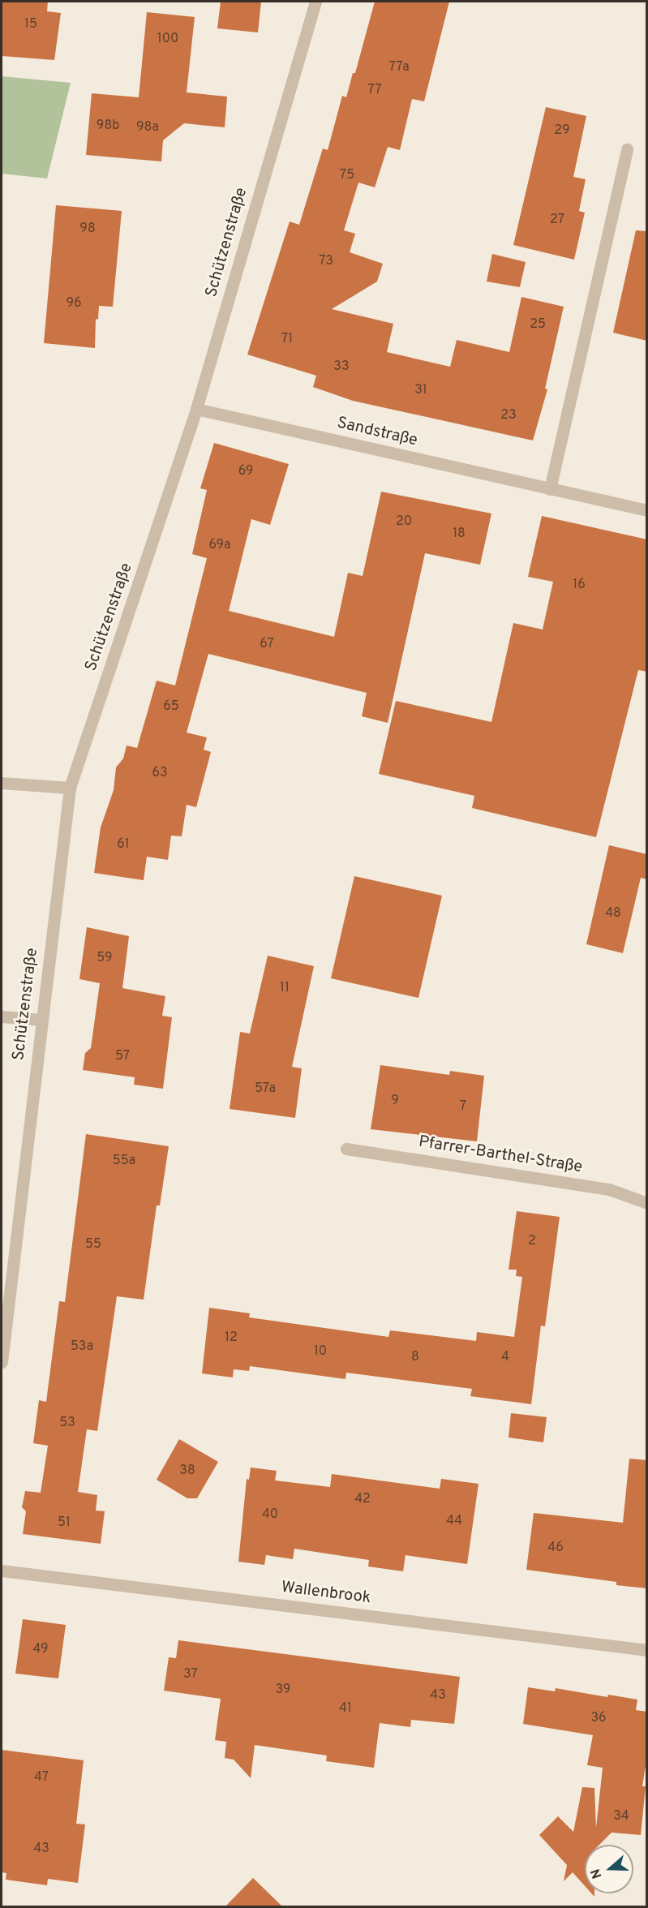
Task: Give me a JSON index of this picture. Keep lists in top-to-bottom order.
{
  "streets": {
    "street": [
      "Schützenstraße",
      "Sandstraße",
      "Pfarrer-Barthel-Straße",
      "Wallenbrook"
    ]
  },
  "crossings": [
    ["Schützenstraße", "Sandstraße"]
  ],
  "house_numbers": [
    "15",
    "100",
    "77a",
    "77",
    "98b",
    "98a",
    "29",
    "75",
    "27",
    "98",
    "73",
    "96",
    "25",
    "71",
    "33",
    "31",
    "23",
    "69",
    "20",
    "18",
    "69a",
    "16",
    "67",
    "65",
    "63",
    "61",
    "48",
    "59",
    "11",
    "57",
    "57a",
    "9",
    "7",
    "55a",
    "2",
    "55",
    "12",
    "53a",
    "10",
    "8",
    "4",
    "53",
    "38",
    "42",
    "40",
    "44",
    "51",
    "46",
    "49",
    "37",
    "39",
    "43",
    "41",
    "36",
    "47",
    "34",
    "43"
  ],
  "north": "left"
}
